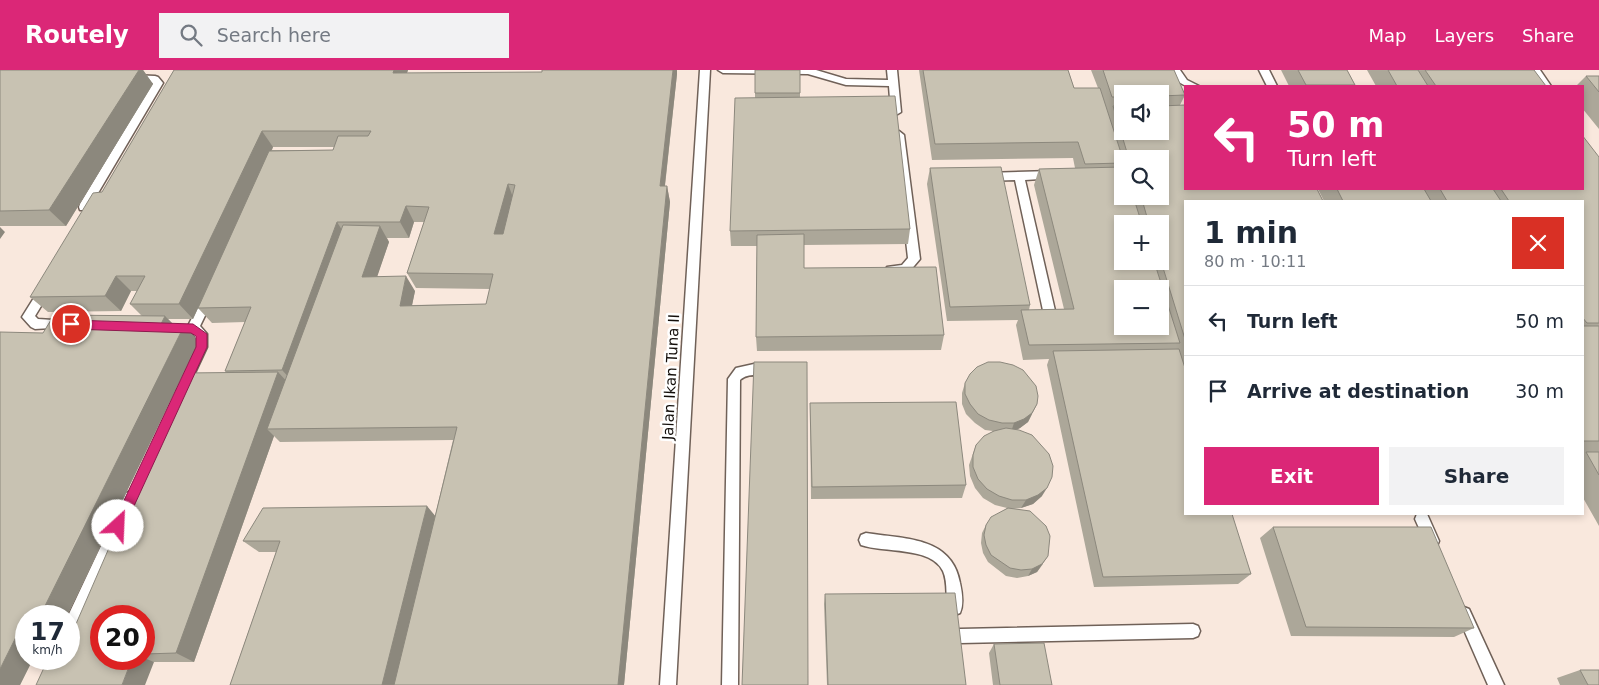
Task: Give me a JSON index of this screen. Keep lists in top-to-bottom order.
{
  "streets": {
    "lane": ["Jalan Ikan Tuna II"]
  },
  "page": {
    "header": "Routely",
    "search": "Search here",
    "nav": ["Map", "Layers", "Share"],
    "map_buttons": ["+", "−"],
    "turn": ["50 m", "Turn left"],
    "heading": ["1 min", "80 m · 10:11"],
    "list": [
      {
        "name": "Turn left",
        "value": "50 m"
      },
      {
        "name": "Arrive at destination",
        "value": "30 m"
      }
    ],
    "buttons": ["Exit", "Share"],
    "speed": "17 km/h",
    "limit": "20"
  }
}
